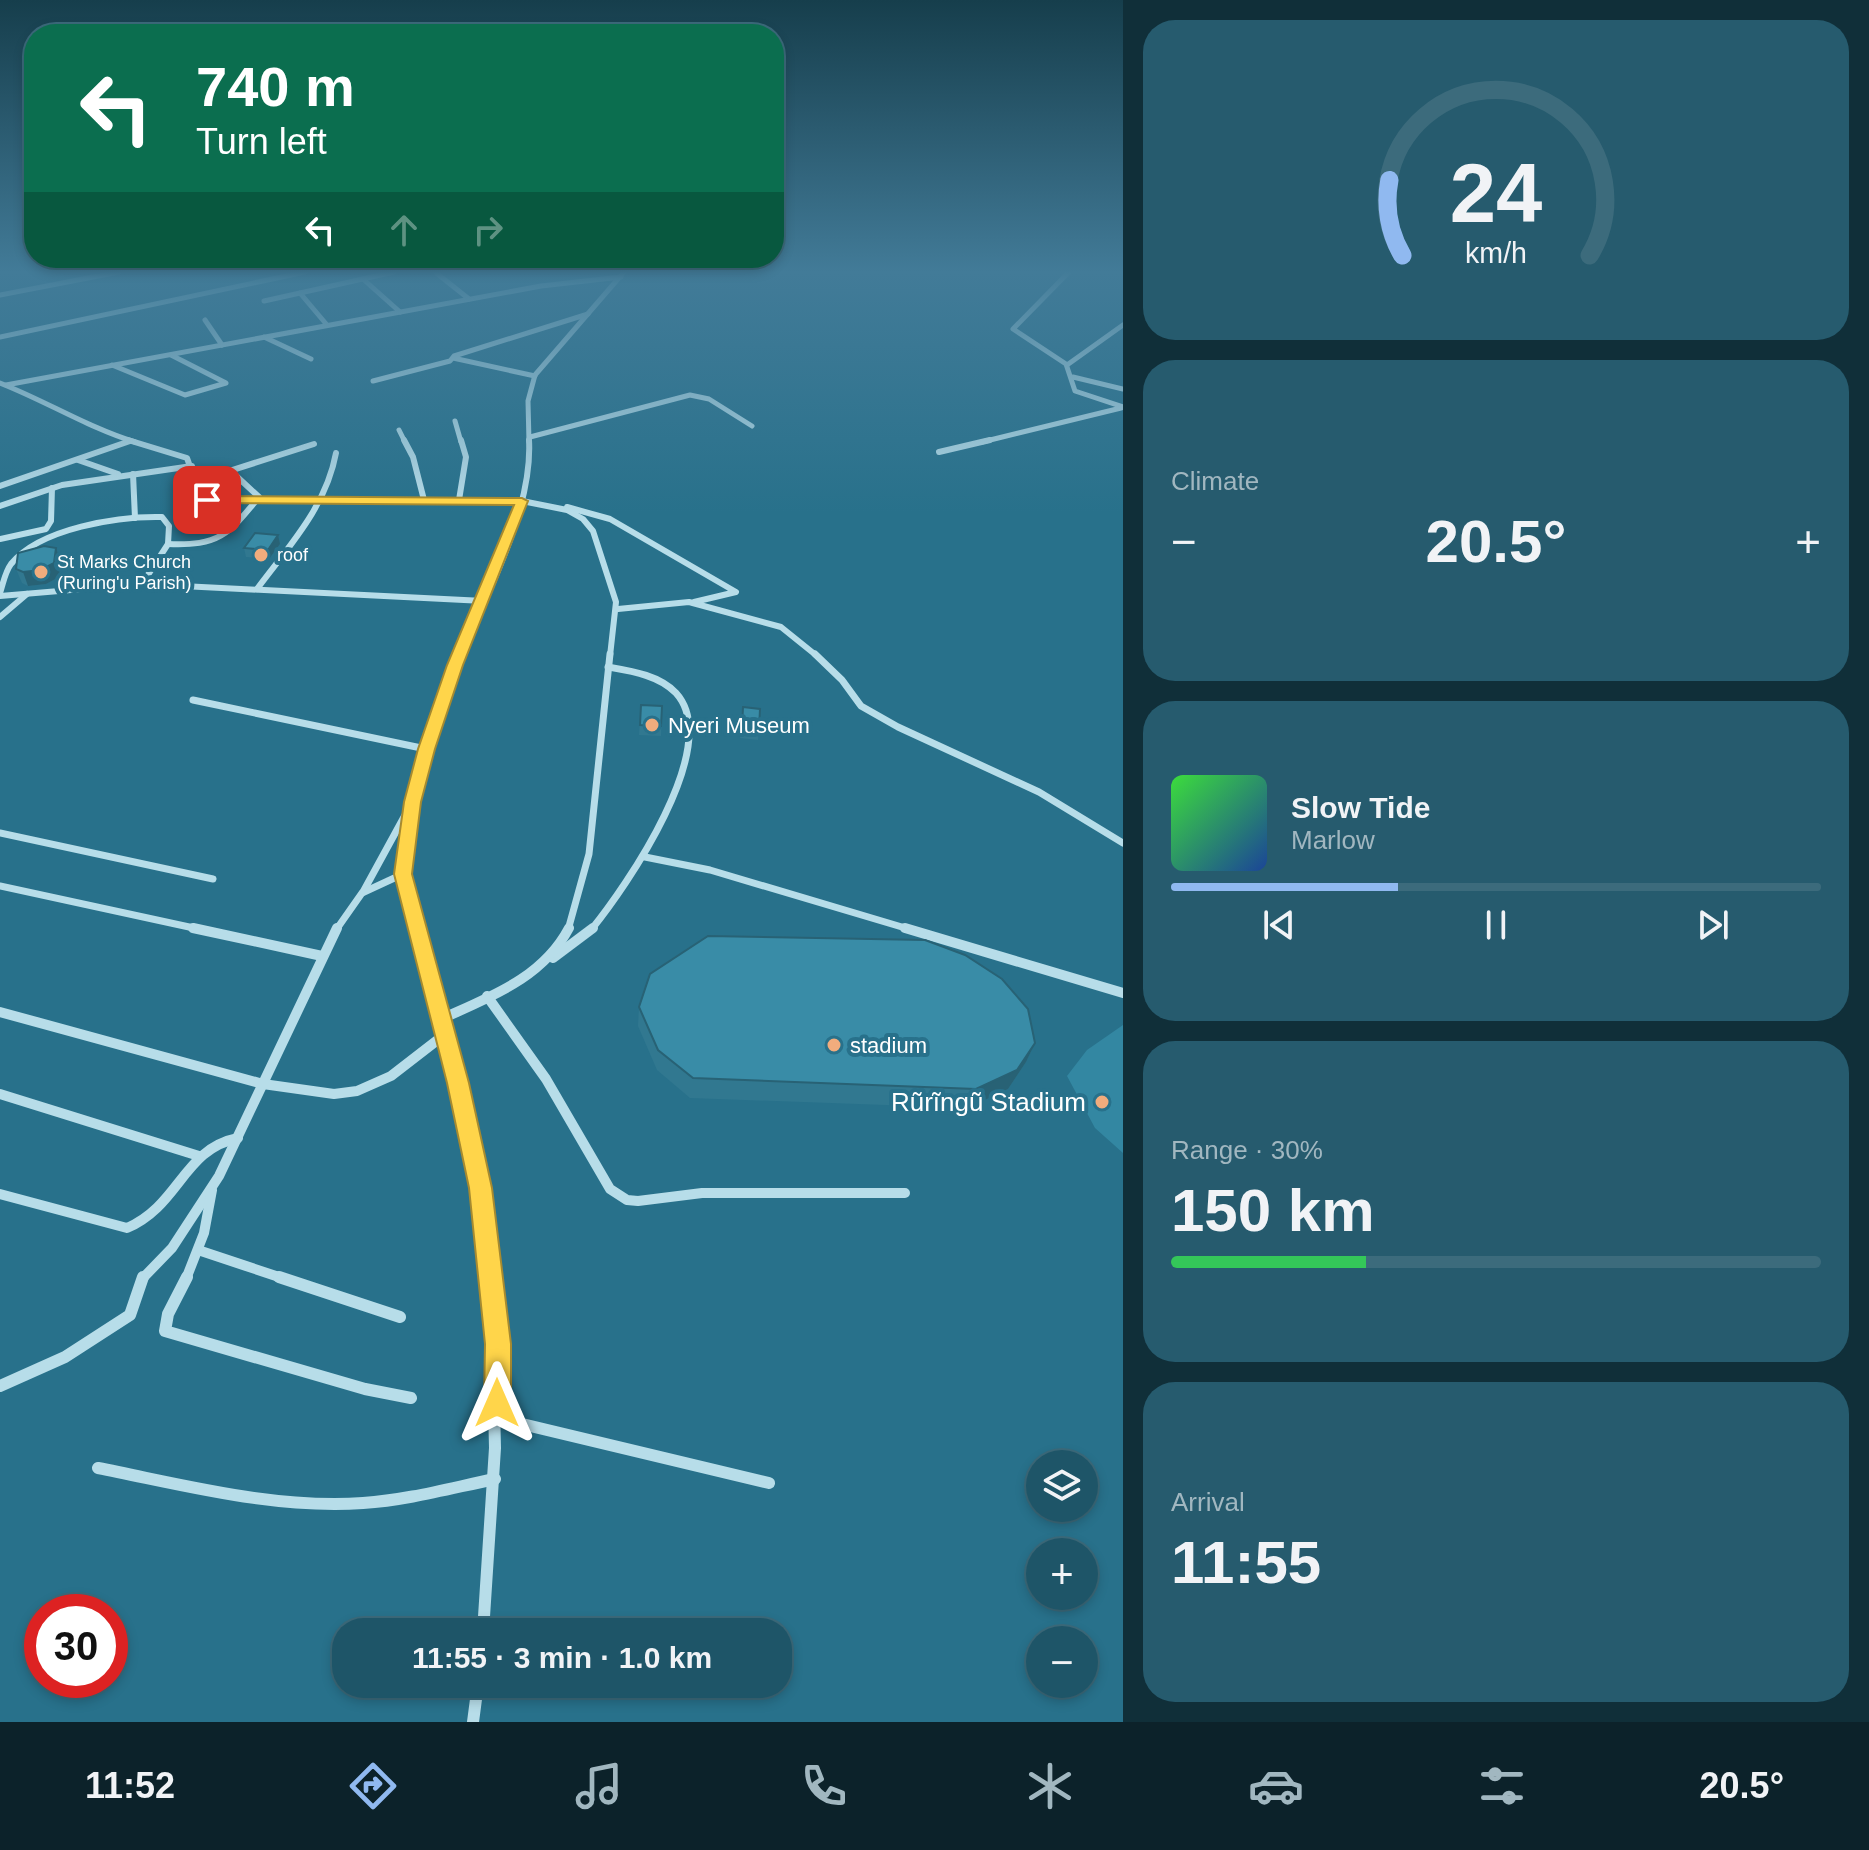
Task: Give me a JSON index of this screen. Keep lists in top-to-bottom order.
{
  "places": [
    "roof",
    "St Marks Church (Ruring'u Parish)",
    "Nyeri Museum",
    "stadium",
    "Rũrĩngũ Stadium"
  ],
  "page": {
    "turn": ["740 m", "Turn left"],
    "tile": [
      "Climate",
      ["Range · 30%", "150 km"],
      ["Arrival", "11:55"]
    ],
    "heat": ["−", "20.5°", "+"],
    "song": ["Slow Tide", "Marlow"],
    "map_buttons": ["+", "−"],
    "limit": "30",
    "trip": "11:55 · 3 min · 1.0 km",
    "tabs": ["11:52", "20.5°"],
    "gauge": ["24", "km/h"]
  }
}
